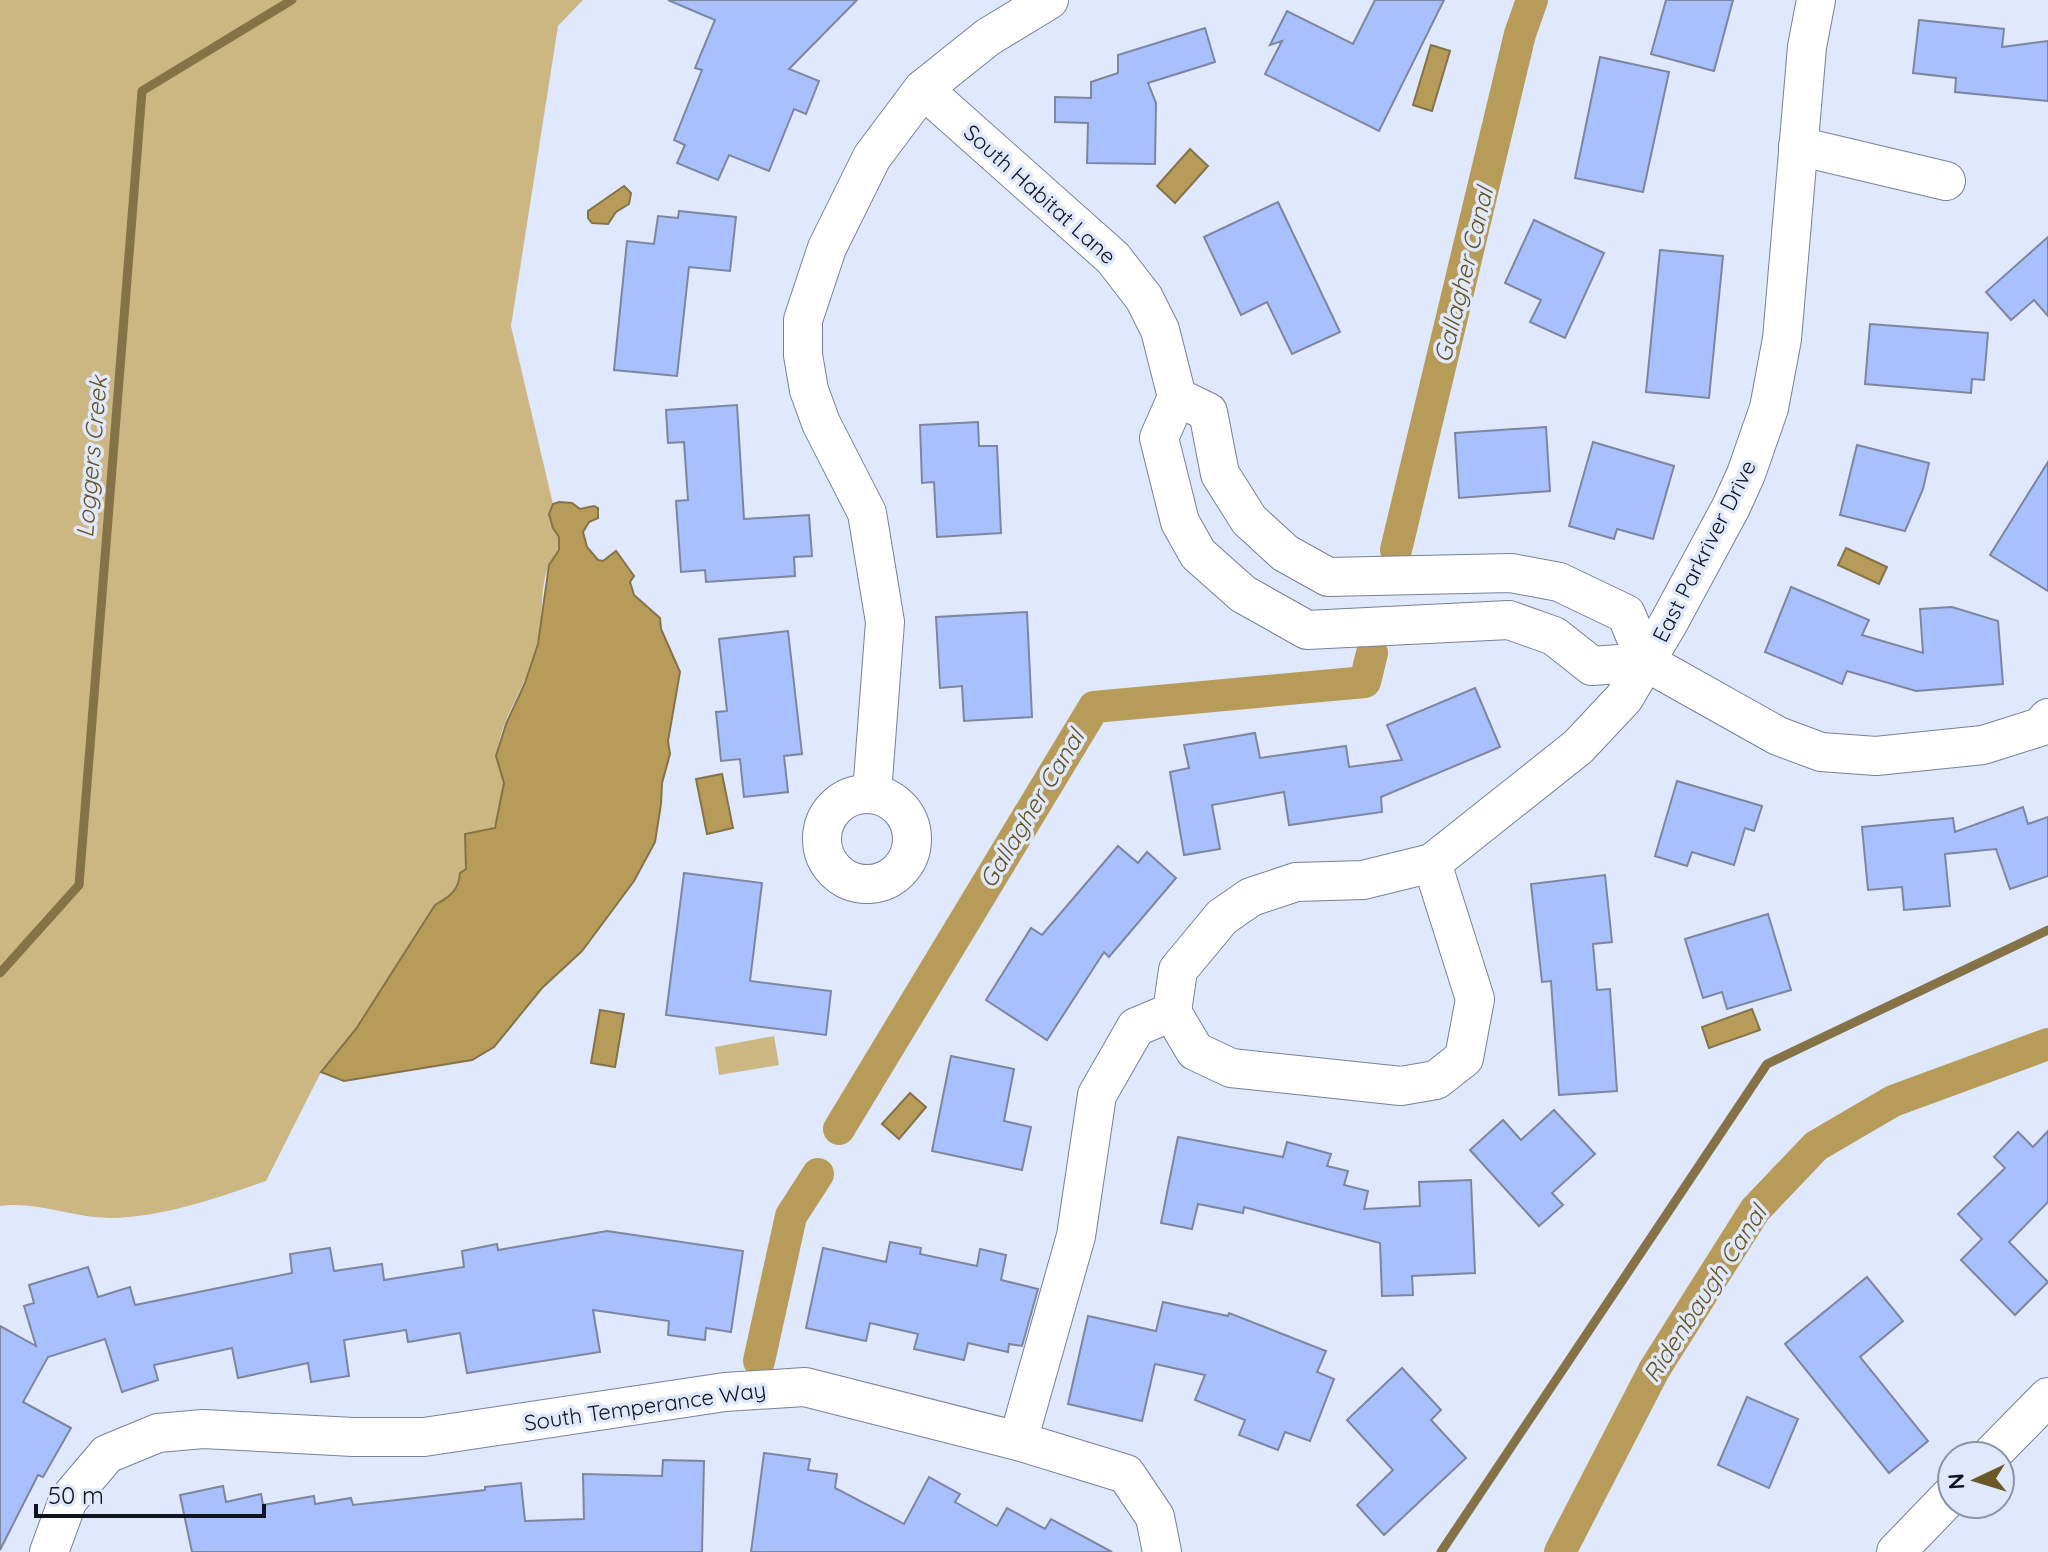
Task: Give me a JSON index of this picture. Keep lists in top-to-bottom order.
{
  "streets": {
    "street": ["South Habitat Lane", "East Parkriver Drive", "South Temperance Way"]
  },
  "water": ["Gallagher Canal", "Loggers Creek", "Ridenbaugh Canal"],
  "scale_bar": "50 m",
  "north": "left"
}
